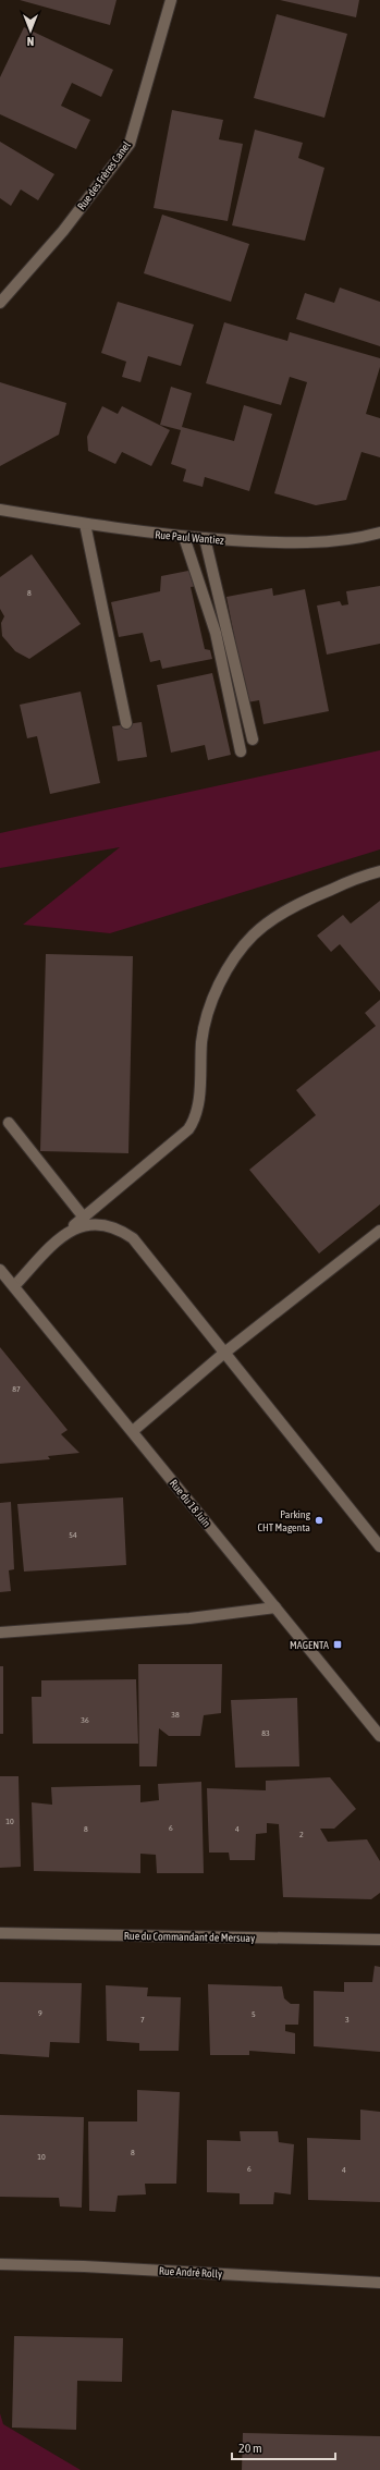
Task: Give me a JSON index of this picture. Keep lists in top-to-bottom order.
{
  "streets": {
    "street": [
      "Rue des Frères Canel",
      "Rue Paul Wantiez",
      "Rue du 18 Juin",
      "Rue du Commandant de Mersuay",
      "Rue André Rolly"
    ]
  },
  "places": {
    "other": ["Parking CHT Magenta"],
    "transit": ["MAGENTA"]
  },
  "house_numbers": [
    "8",
    "87",
    "54",
    "38",
    "36",
    "83",
    "10",
    "6",
    "8",
    "4",
    "2",
    "9",
    "5",
    "7",
    "3",
    "8",
    "10",
    "6",
    "4"
  ],
  "scale_bar": "20 m",
  "north": "bottom"
}
